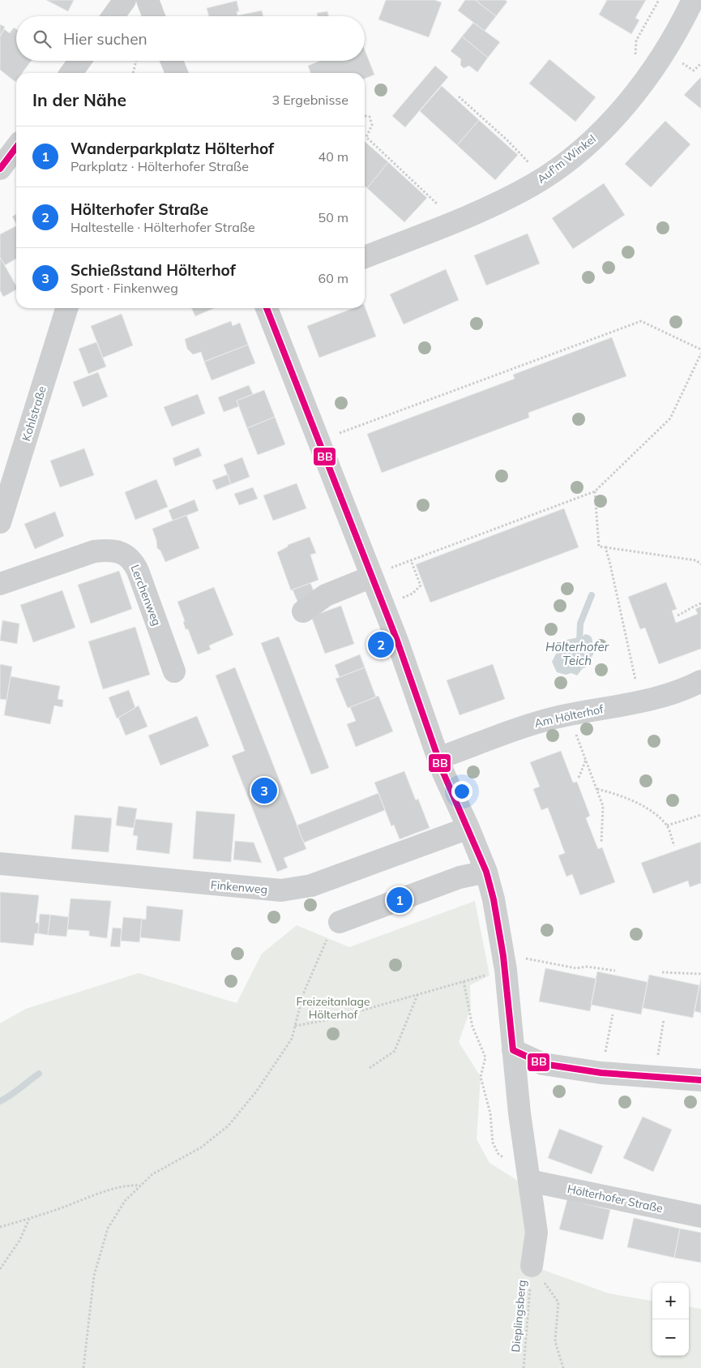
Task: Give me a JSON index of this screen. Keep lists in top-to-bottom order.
{
  "streets": {
    "street": [
      "Auf'm Winkel",
      "Kohlstraße",
      "Lerchenweg",
      "Am Hölterhof",
      "Finkenweg",
      "Hölterhofer Straße"
    ],
    "path": ["Dieplingsberg"]
  },
  "water": ["Hölterhofer Teich"],
  "parks": ["Freizeitanlage Hölterhof"],
  "lines": ["transit line BB"],
  "page": {
    "search": "Hier suchen",
    "heading": ["In der Nähe", "3 Ergebnisse"],
    "list": [
      {
        "mark": "1",
        "name": "Wanderparkplatz Hölterhof",
        "note": "Parkplatz · Hölterhofer Straße",
        "value": "40 m"
      },
      {
        "mark": "2",
        "name": "Hölterhofer Straße",
        "note": "Haltestelle · Hölterhofer Straße",
        "value": "50 m"
      },
      {
        "mark": "3",
        "name": "Schießstand Hölterhof",
        "note": "Sport · Finkenweg",
        "value": "60 m"
      }
    ],
    "pins": ["2", "3", "1"],
    "map_buttons": ["+", "−"]
  }
}
